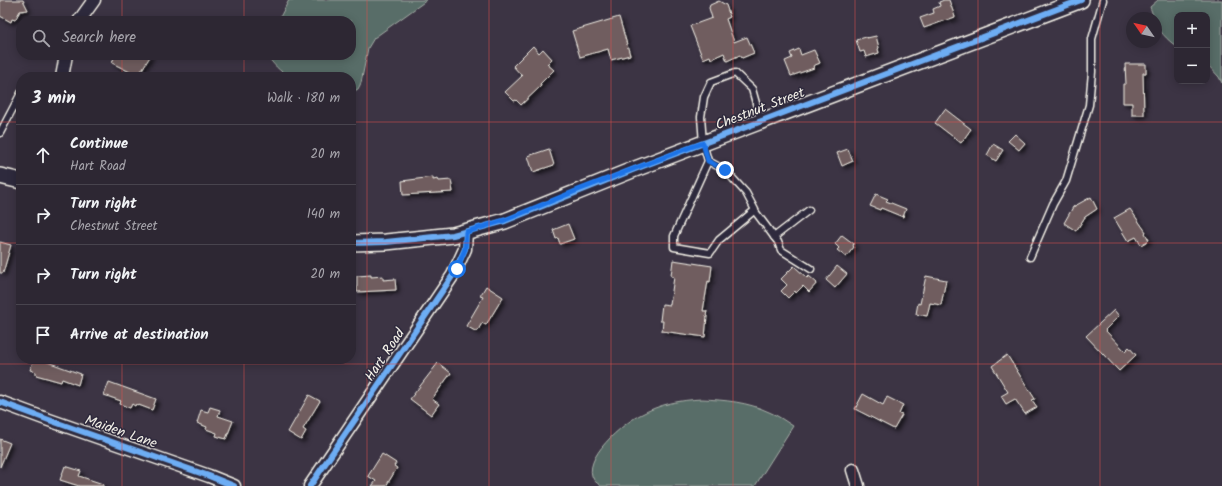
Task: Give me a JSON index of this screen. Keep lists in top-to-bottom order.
{
  "streets": {
    "street": ["Chestnut Street", "Hart Road", "Maiden Lane"]
  },
  "crossings": [
    ["Chestnut Street", "Hart Road"]
  ],
  "north": "top left",
  "page": {
    "map_buttons": ["+", "−"],
    "search": "Search here",
    "heading": ["3 min", "Walk · 180 m"],
    "list": [
      ["Continue", "Hart Road", "20 m"],
      ["Turn right", "Chestnut Street", "140 m"],
      ["Turn right", "20 m"],
      "Arrive at destination"
    ]
  }
}
